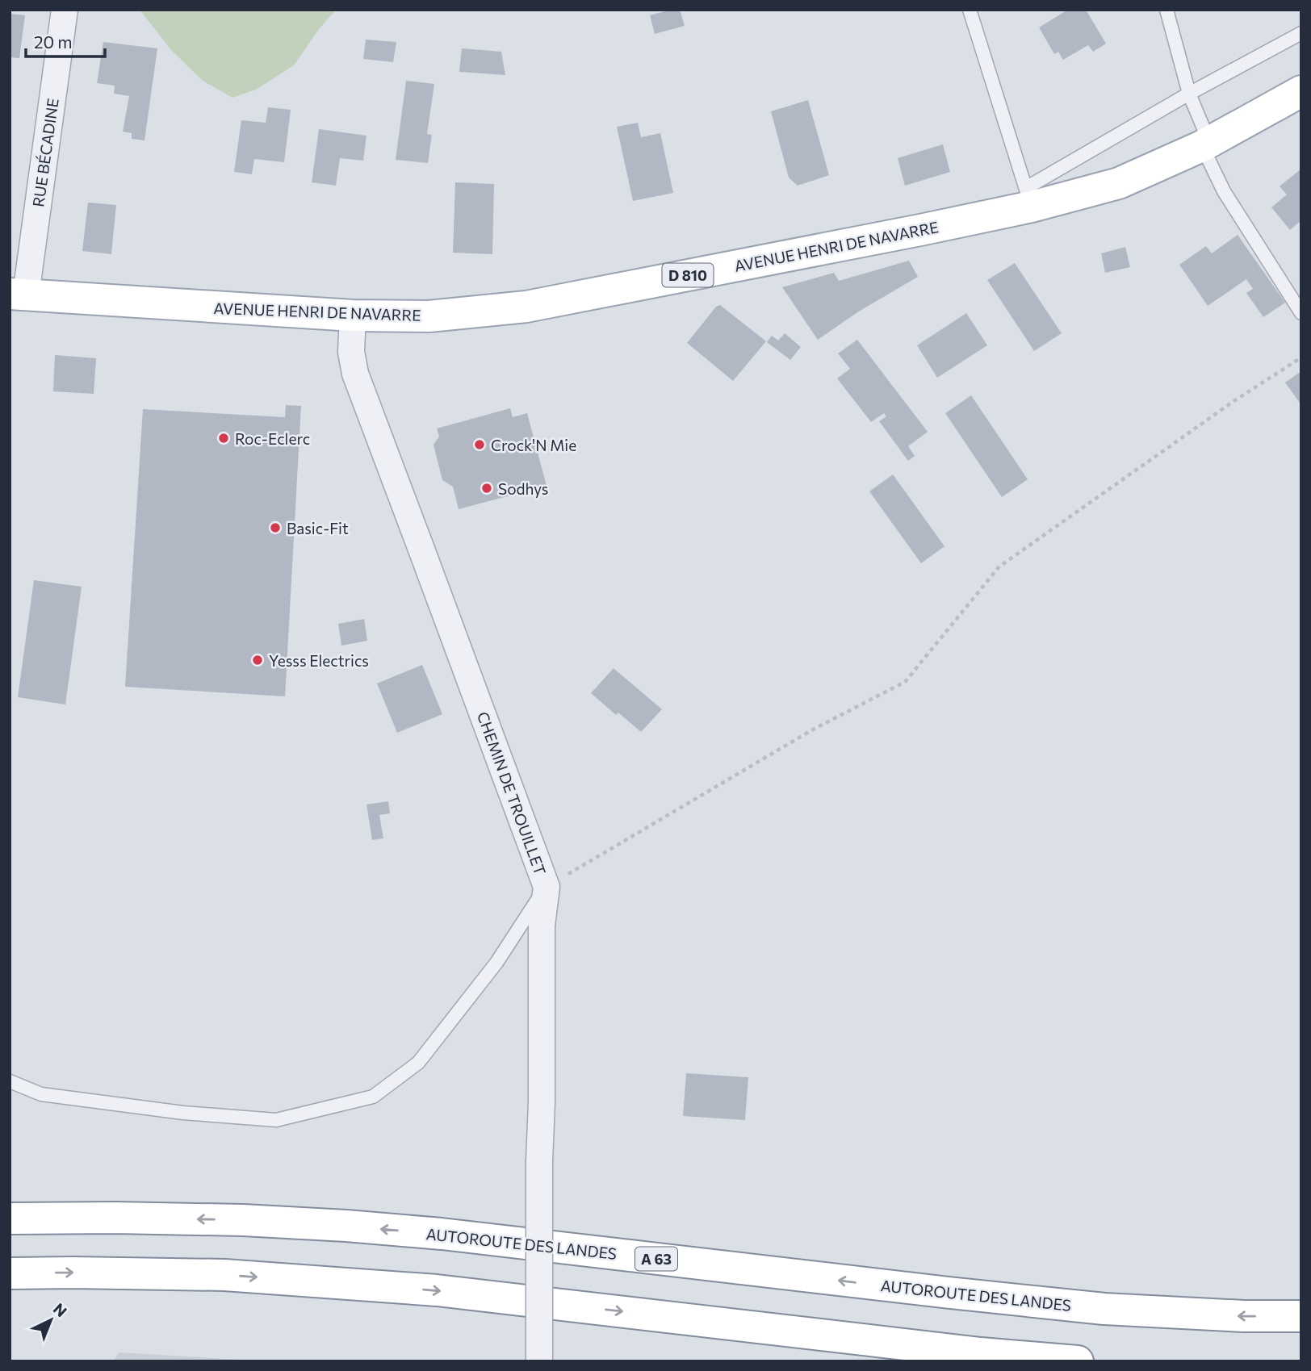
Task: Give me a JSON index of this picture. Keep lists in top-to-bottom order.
{
  "streets": {
    "main road": [
      "AVENUE HENRI DE NAVARRE",
      "D 810",
      "AUTOROUTE DES LANDES",
      "A 63"
    ],
    "street": ["RUE BÉCADINE", "CHEMIN DE TROUILLET"]
  },
  "crossings": [
    ["RUE BÉCADINE", "AVENUE HENRI DE NAVARRE"],
    ["AVENUE HENRI DE NAVARRE", "CHEMIN DE TROUILLET"]
  ],
  "places": [
    "Roc-Eclerc",
    "Crock'N Mie",
    "Sodhys",
    "Basic-Fit",
    "Yesss Electrics"
  ],
  "scale_bar": "20 m",
  "north": "top right"
}
